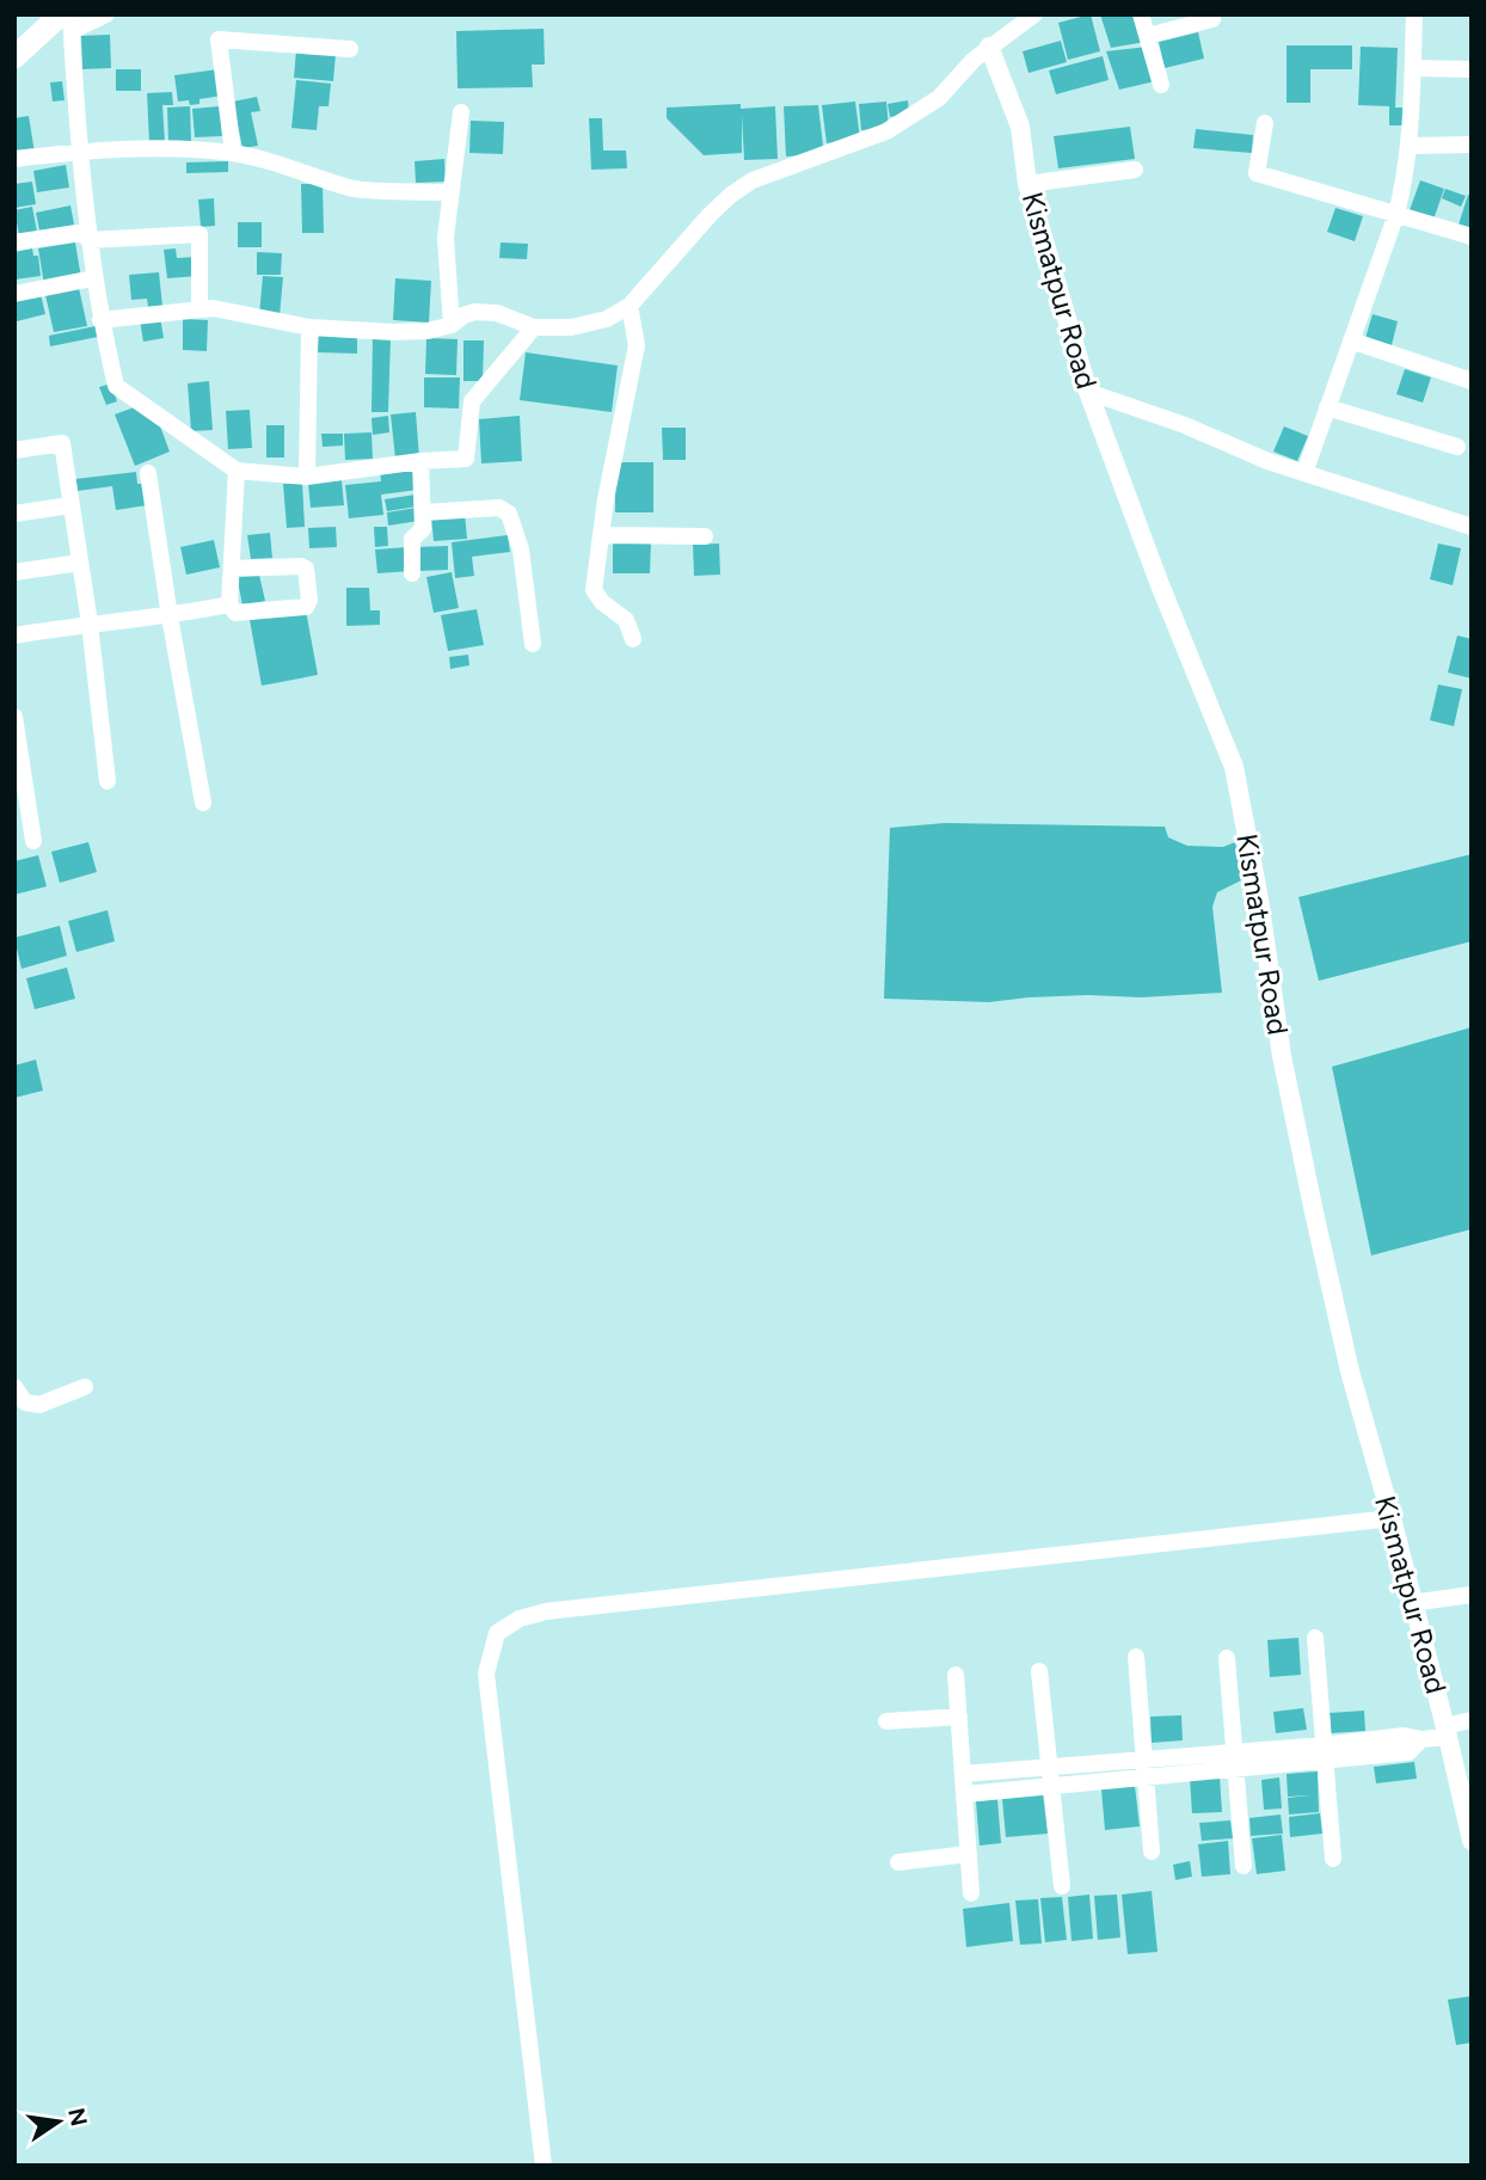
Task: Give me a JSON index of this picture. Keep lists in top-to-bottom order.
{
  "streets": {
    "street": ["Kismatpur Road"]
  },
  "north": "right"
}
